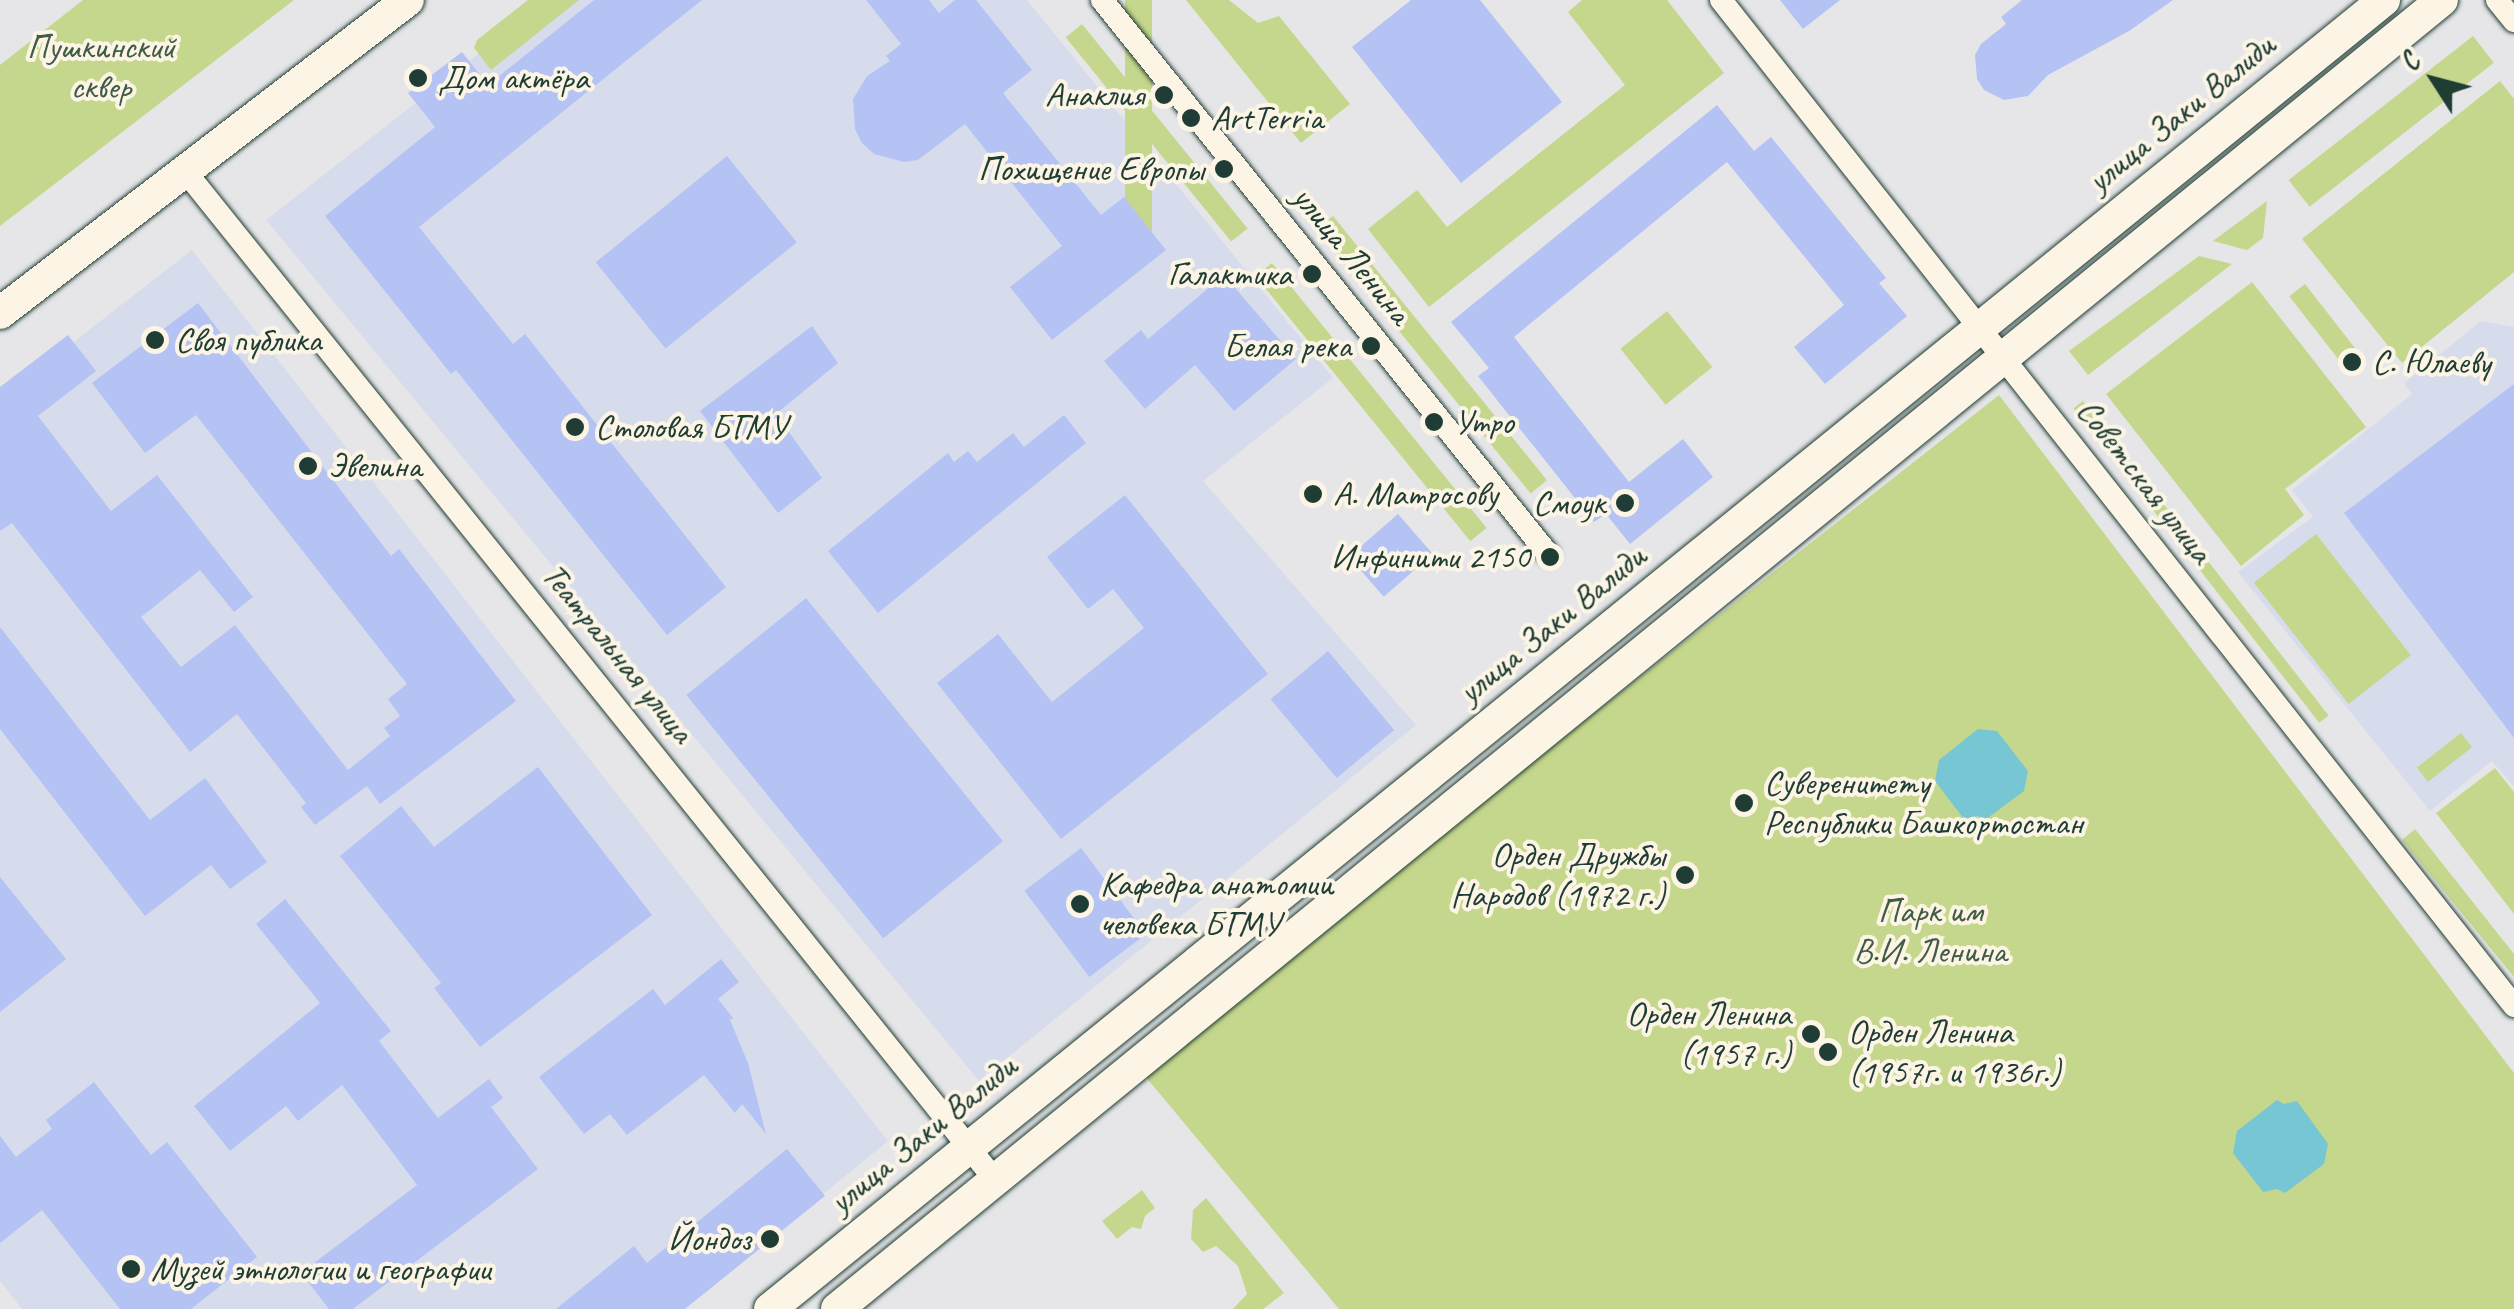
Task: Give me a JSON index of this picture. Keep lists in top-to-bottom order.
{
  "streets": {
    "main road": ["улица Заки Валиди"],
    "street": ["улица Ленина", "Советская улица", "Театральная улица"]
  },
  "crossings": [
    ["улица Заки Валиди", "Советская улица"],
    ["улица Заки Валиди", "Театральная улица"]
  ],
  "parks": ["Пушкинский сквер", "Парк им В.И. Ленина"],
  "places": [
    "Дом актёра",
    "Анаклия",
    "ArtTerria",
    "Похищение Европы",
    "Галактика",
    "Своя публика",
    "Белая река",
    "С. Юлаеву",
    "Утро",
    "Столовая БГМУ",
    "Эвелина",
    "А. Матросову",
    "Смоук",
    "Инфинити 2150",
    "Суверенитету Республики Башкортостан",
    "Орден Дружбы Народов (1972 г.)",
    "Кафедра анатомии человека БГМУ",
    "Орден Ленина (1957 г.)",
    "Орден Ленина (1957г. и 1936г.)",
    "Йондоз",
    "Музей этнологии и географии"
  ],
  "north": "top left"
}
